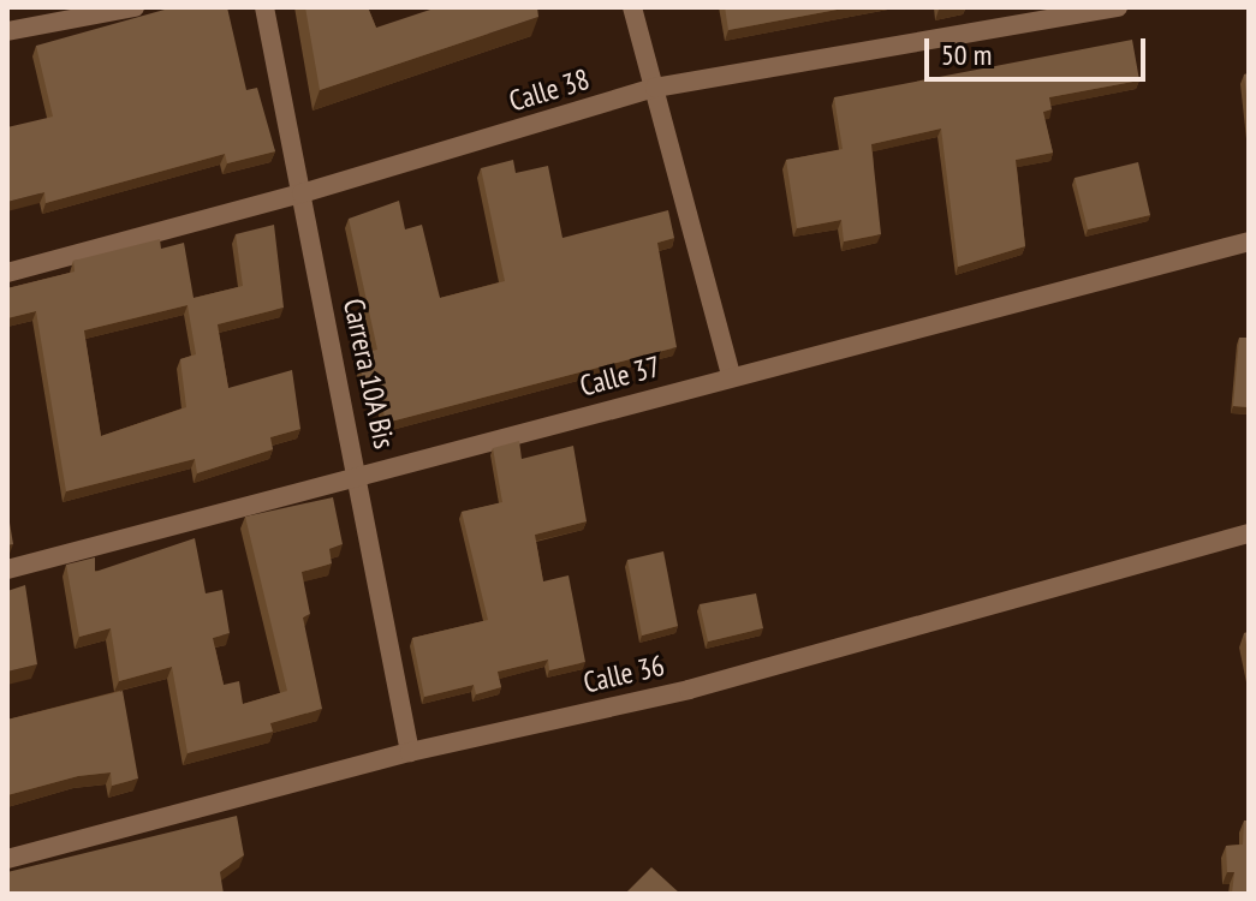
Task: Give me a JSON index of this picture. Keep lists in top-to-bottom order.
{
  "streets": {
    "street": [
      "Calle 38",
      "Carrera 10A Bis",
      "Calle 37",
      "Calle 36"
    ]
  },
  "crossings": [
    ["Calle 38", "Carrera 10A Bis"],
    ["Carrera 10A Bis", "Calle 37"],
    ["Carrera 10A Bis", "Calle 36"]
  ],
  "scale_bar": "50 m"
}
